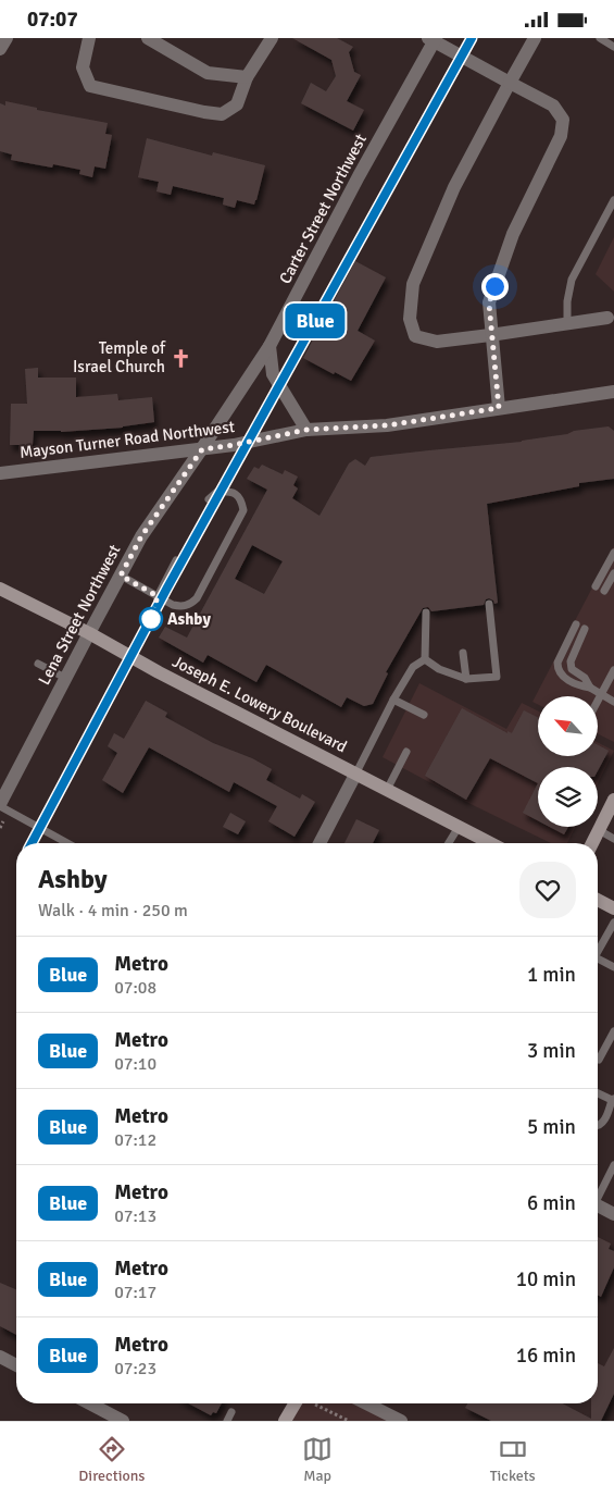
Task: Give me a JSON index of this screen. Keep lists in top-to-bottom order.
{
  "streets": {
    "main road": ["Joseph E. Lowery Boulevard"],
    "street": ["Carter Street Northwest", "Mayson Turner Road Northwest", "Lena Street Northwest"]
  },
  "crossings": [
    ["Carter Street Northwest", "Mayson Turner Road Northwest"],
    ["Carter Street Northwest", "Lena Street Northwest"],
    ["Mayson Turner Road Northwest", "Lena Street Northwest"],
    ["Lena Street Northwest", "Joseph E. Lowery Boulevard"]
  ],
  "places": {
    "church": ["Temple of Israel Church"],
    "other": ["Ashby"]
  },
  "lines": ["metro line Blue"],
  "north": "top left",
  "page": {
    "status": "07:07",
    "on_map": "Blue",
    "heading": ["Ashby", "Walk · 4 min · 250 m"],
    "list": [
      {
        "mark": "Blue",
        "name": "Metro",
        "note": "07:08",
        "value": "1 min"
      },
      {
        "mark": "Blue",
        "name": "Metro",
        "note": "07:10",
        "value": "3 min"
      },
      {
        "mark": "Blue",
        "name": "Metro",
        "note": "07:12",
        "value": "5 min"
      },
      {
        "mark": "Blue",
        "name": "Metro",
        "note": "07:13",
        "value": "6 min"
      },
      {
        "mark": "Blue",
        "name": "Metro",
        "note": "07:17",
        "value": "10 min"
      },
      {
        "mark": "Blue",
        "name": "Metro",
        "note": "07:23",
        "value": "16 min"
      }
    ],
    "tabs": ["Directions", "Map", "Tickets"]
  }
}
